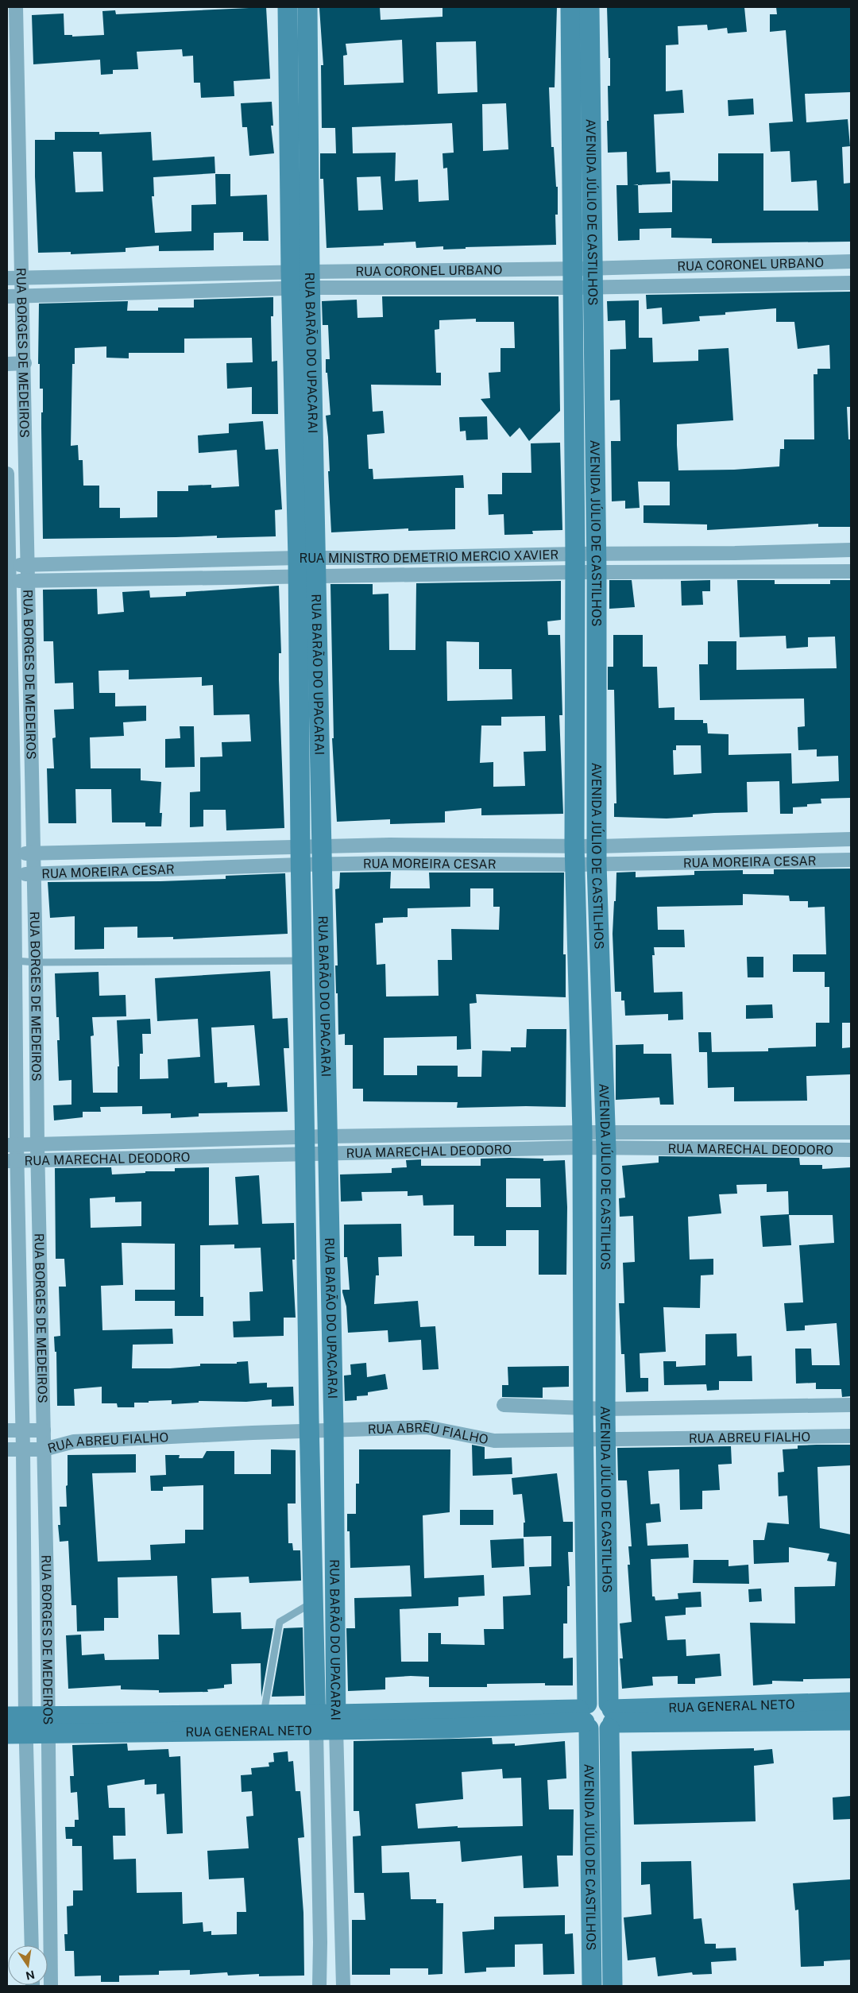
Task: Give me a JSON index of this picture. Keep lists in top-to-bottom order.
{
  "streets": {
    "street": [
      "AVENIDA JÚLIO DE CASTILHOS",
      "RUA CORONEL URBANO",
      "RUA BORGES DE MEDEIROS",
      "RUA BARÃO DO UPACARAI",
      "RUA MINISTRO DEMETRIO MERCIO XAVIER",
      "RUA MOREIRA CESAR",
      "RUA MARECHAL DEODORO",
      "RUA ABREU FIALHO",
      "RUA GENERAL NETO"
    ]
  },
  "crossings": [
    ["AVENIDA JÚLIO DE CASTILHOS", "RUA CORONEL URBANO"],
    ["AVENIDA JÚLIO DE CASTILHOS", "RUA MINISTRO DEMETRIO MERCIO XAVIER"],
    ["AVENIDA JÚLIO DE CASTILHOS", "RUA MOREIRA CESAR"],
    ["AVENIDA JÚLIO DE CASTILHOS", "RUA MARECHAL DEODORO"],
    ["AVENIDA JÚLIO DE CASTILHOS", "RUA ABREU FIALHO"],
    ["AVENIDA JÚLIO DE CASTILHOS", "RUA GENERAL NETO"],
    ["RUA CORONEL URBANO", "RUA BORGES DE MEDEIROS"],
    ["RUA CORONEL URBANO", "RUA BARÃO DO UPACARAI"],
    ["RUA BORGES DE MEDEIROS", "RUA MINISTRO DEMETRIO MERCIO XAVIER"],
    ["RUA BORGES DE MEDEIROS", "RUA MOREIRA CESAR"],
    ["RUA BORGES DE MEDEIROS", "RUA MARECHAL DEODORO"],
    ["RUA BORGES DE MEDEIROS", "RUA ABREU FIALHO"],
    ["RUA BORGES DE MEDEIROS", "RUA GENERAL NETO"],
    ["RUA BARÃO DO UPACARAI", "RUA MINISTRO DEMETRIO MERCIO XAVIER"],
    ["RUA BARÃO DO UPACARAI", "RUA MOREIRA CESAR"],
    ["RUA BARÃO DO UPACARAI", "RUA MARECHAL DEODORO"],
    ["RUA BARÃO DO UPACARAI", "RUA ABREU FIALHO"],
    ["RUA BARÃO DO UPACARAI", "RUA GENERAL NETO"]
  ],
  "north": "bottom"
}
